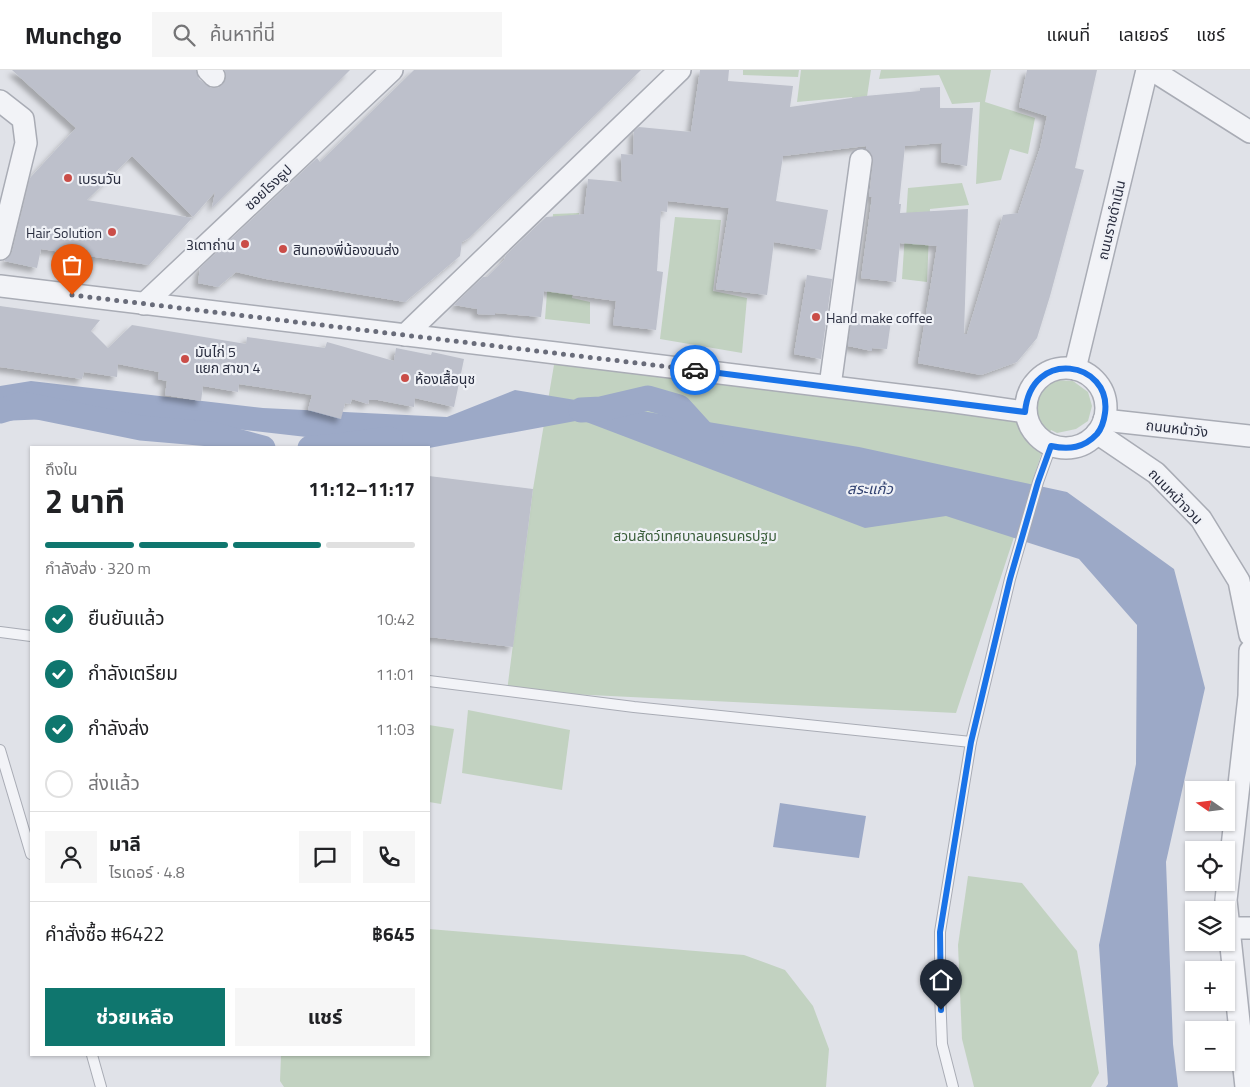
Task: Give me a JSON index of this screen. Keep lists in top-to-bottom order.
{
  "streets": {
    "street": [
      "ซอยโรงธูป",
      "ถนนราชดำเนิน",
      "ถนนหน้าวัง",
      "ถนนหน้าจวน"
    ]
  },
  "crossings": [
    ["ถนนราชดำเนิน", "ถนนหน้าวัง"],
    ["ถนนราชดำเนิน", "ถนนหน้าจวน"],
    ["ถนนหน้าวัง", "ถนนหน้าจวน"]
  ],
  "water": ["สระแก้ว"],
  "parks": ["สวนสัตว์เทศบาลนครนครปฐม"],
  "places": [
    "เบรนวัน",
    "Hair Solution",
    "3เตาถ่าน",
    "สินทองพี่น้องขนส่ง",
    "Hand make coffee",
    "มันไก่ 5 แยก สาขา 4",
    "ห้องเสื้อนุช"
  ],
  "north": "left",
  "page": {
    "header": "Munchgo",
    "search": "ค้นหาที่นี่",
    "nav": ["แผนที่", "เลเยอร์", "แชร์"],
    "heading": ["2 นาที", "ถึงใน", "11:12–11:17"],
    "panel": [
      "มาลี",
      "ไรเดอร์ · 4.8",
      "คำสั่งซื้อ #6422",
      "฿645"
    ],
    "bar": "กำลังส่ง · 320 m",
    "list": [
      ["ยืนยันแล้ว", "10:42"],
      ["กำลังเตรียม", "11:01"],
      ["กำลังส่ง", "11:03"],
      "ส่งแล้ว"
    ],
    "map_buttons": ["+", "−"],
    "buttons": ["ช่วยเหลือ", "แชร์"]
  }
}
